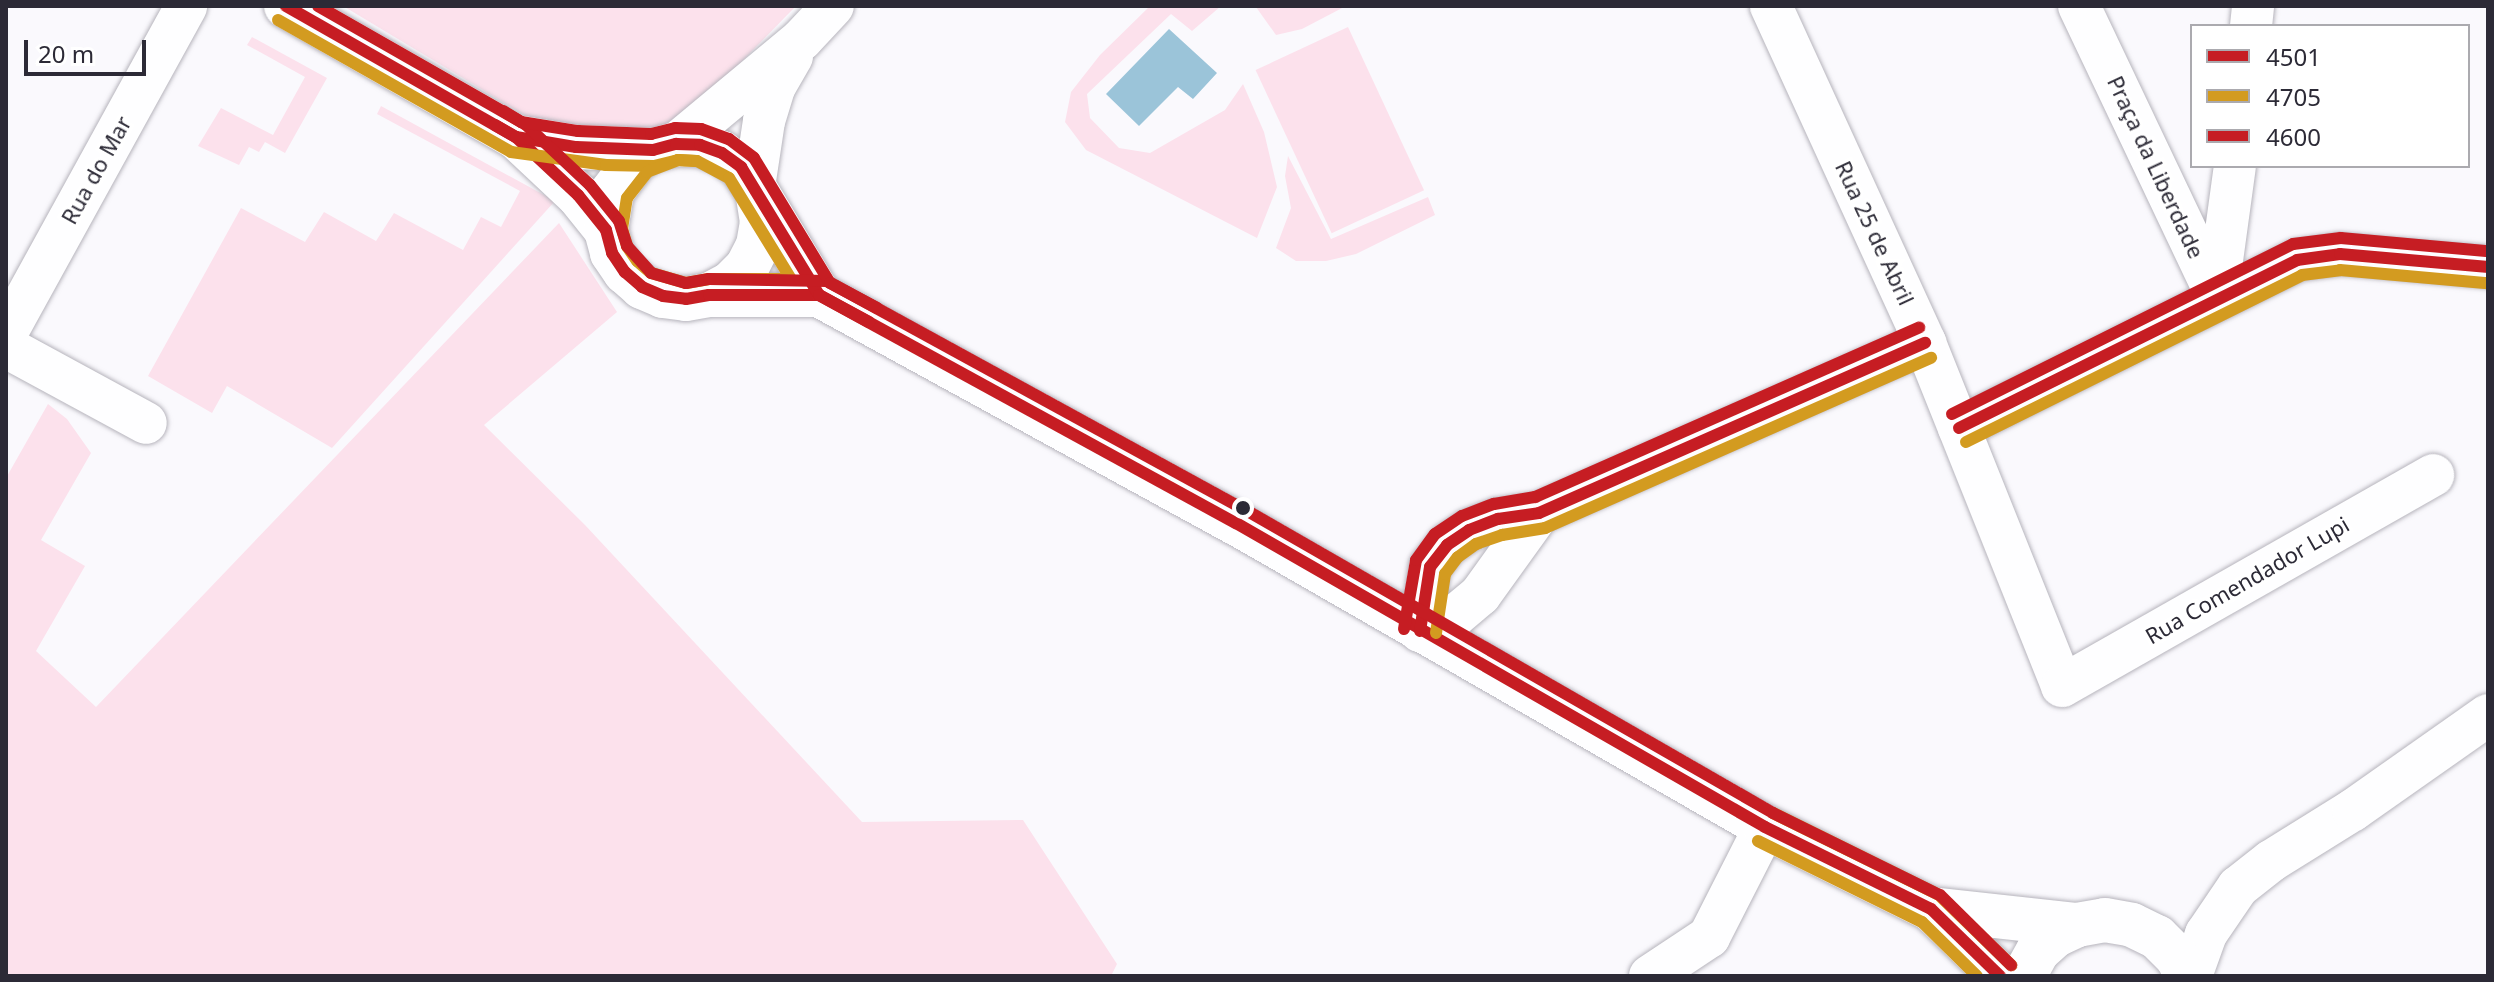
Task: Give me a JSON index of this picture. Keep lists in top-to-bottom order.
{
  "streets": {
    "street": [
      "Praça da Liberdade",
      "Rua do Mar",
      "Rua 25 de Abril",
      "Rua Comendador Lupi"
    ]
  },
  "crossings": [
    ["Rua 25 de Abril", "Rua Comendador Lupi"]
  ],
  "lines": ["transit line 4501", "transit line 4600", "transit line 4705"],
  "legend": ["4501", "4705", "4600"],
  "scale_bar": "20 m"
}
